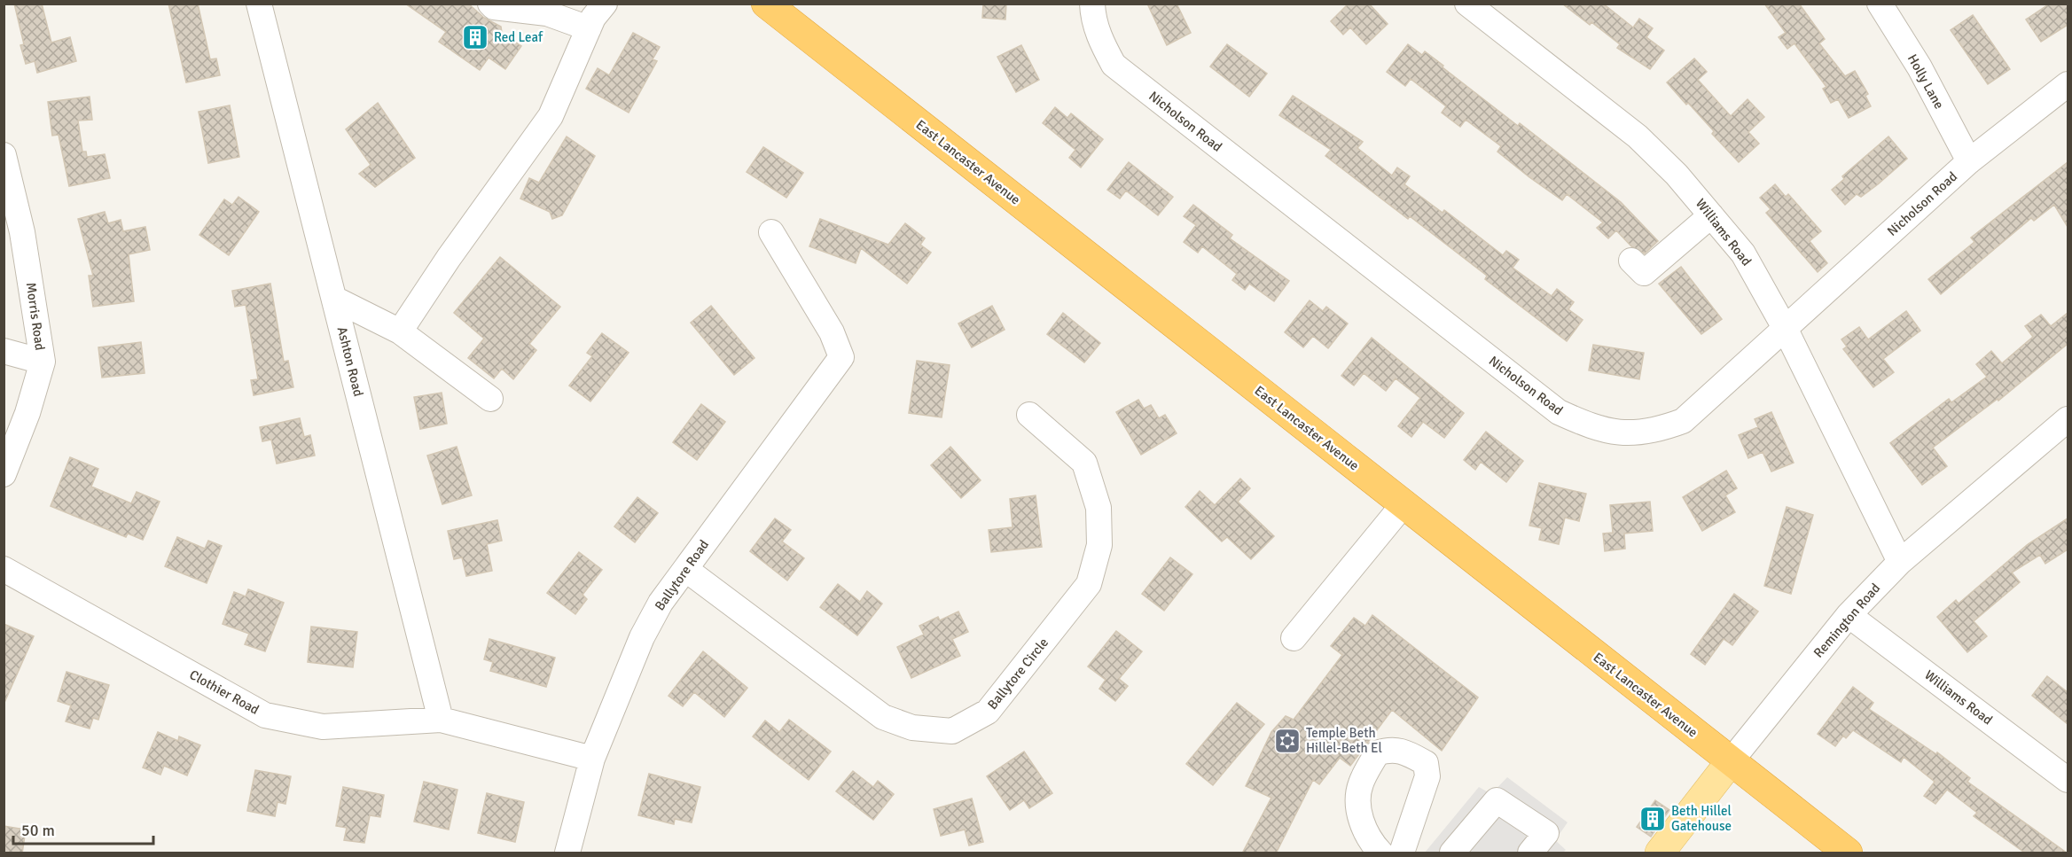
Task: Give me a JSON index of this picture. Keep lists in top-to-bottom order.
{
  "streets": {
    "highway": ["East Lancaster Avenue"],
    "main road": ["Remington Road"],
    "street": [
      "Holly Lane",
      "Nicholson Road",
      "Williams Road",
      "Morris Road",
      "Ashton Road",
      "Ballytore Road",
      "Ballytore Circle",
      "Clothier Road"
    ]
  },
  "crossings": [
    ["Holly Lane", "Nicholson Road"],
    ["Nicholson Road", "Williams Road"],
    ["East Lancaster Avenue", "Remington Road"],
    ["Williams Road", "Remington Road"],
    ["Ashton Road", "Clothier Road"],
    ["Ballytore Road", "Ballytore Circle"],
    ["Ballytore Road", "Clothier Road"]
  ],
  "places": {
    "building": ["Red Leaf", "Beth Hillel Gatehouse"],
    "synagogue": ["Temple Beth Hillel-Beth El"]
  },
  "scale_bar": "50 m"
}
